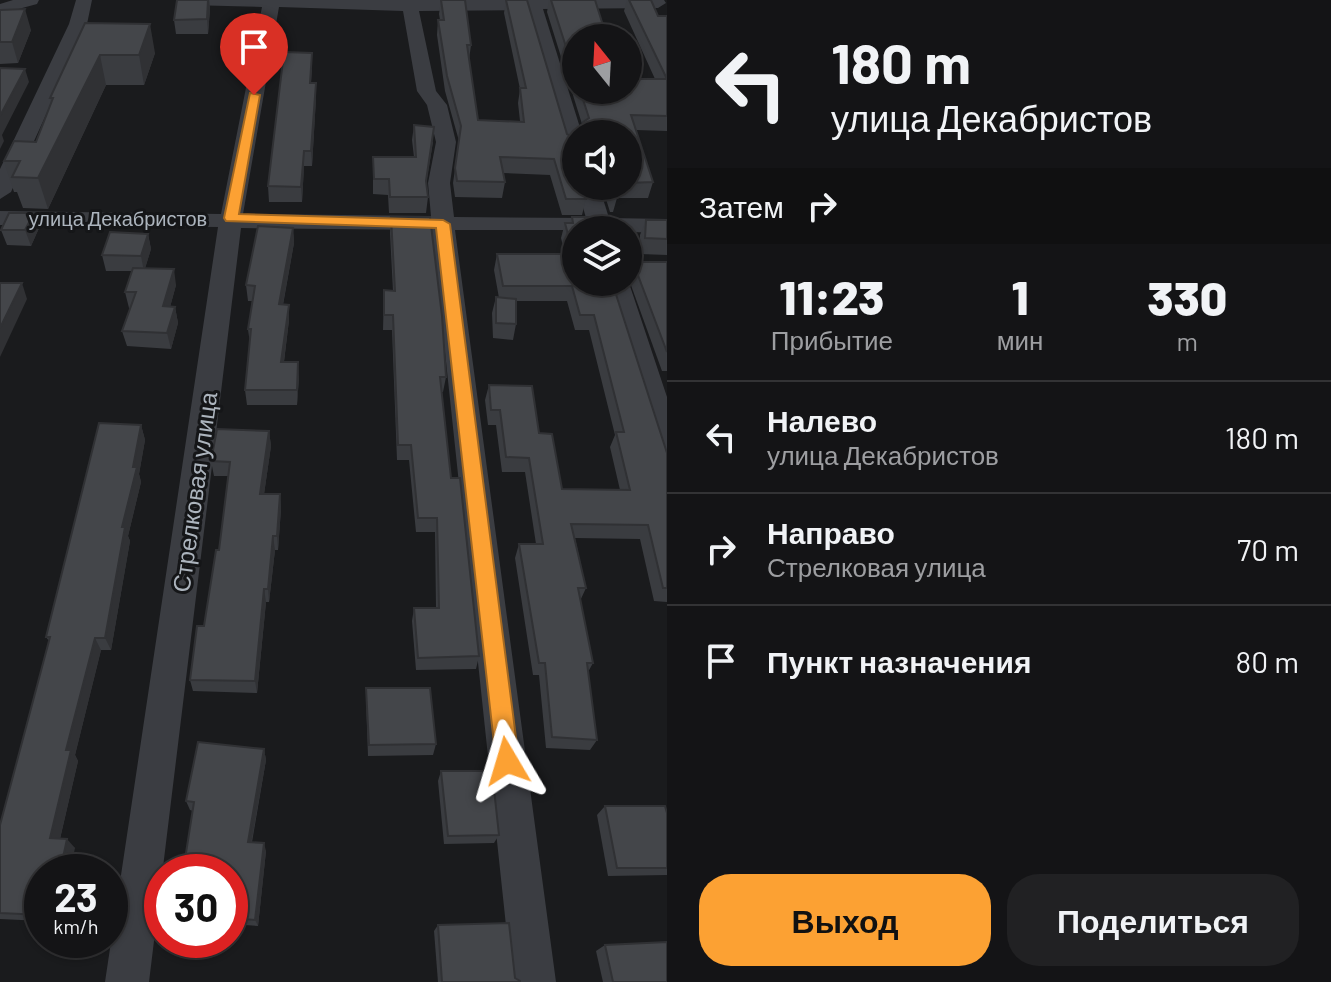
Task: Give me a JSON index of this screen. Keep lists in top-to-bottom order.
{
  "streets": {
    "street": ["улица Декабристов", "Стрелковая улица"]
  },
  "crossings": [
    ["улица Декабристов", "Стрелковая улица"]
  ],
  "north": "top",
  "page": {
    "turn": ["180 m", "улица Декабристов"],
    "then": "Затем",
    "eta": [
      "11:23",
      "Прибытие",
      "1",
      "мин",
      "330",
      "m"
    ],
    "list": [
      {
        "name": "Налево",
        "note": "улица Декабристов",
        "value": "180 m"
      },
      {
        "name": "Направо",
        "note": "Стрелковая улица",
        "value": "70 m"
      },
      {
        "name": "Пункт назначения",
        "value": "80 m"
      }
    ],
    "speed": "23 km/h",
    "limit": "30",
    "buttons": ["Выход", "Поделиться"]
  }
}
